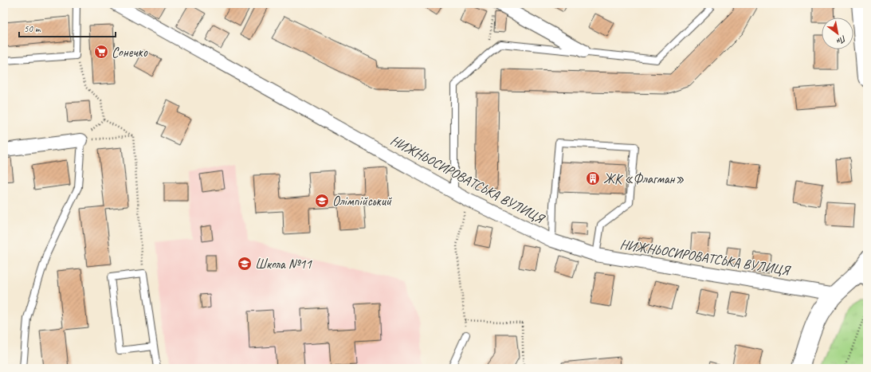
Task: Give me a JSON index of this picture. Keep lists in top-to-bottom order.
{
  "streets": {
    "street": ["НИЖНЬОСИРОВАТСЬКА ВУЛИЦЯ"]
  },
  "places": {
    "supermarket": ["Сонечко"],
    "building": ["ЖК «Флагман»"],
    "school or university": ["Олімпійський", "Школа №11"]
  },
  "scale_bar": "50 m",
  "north": "bottom right"
}
